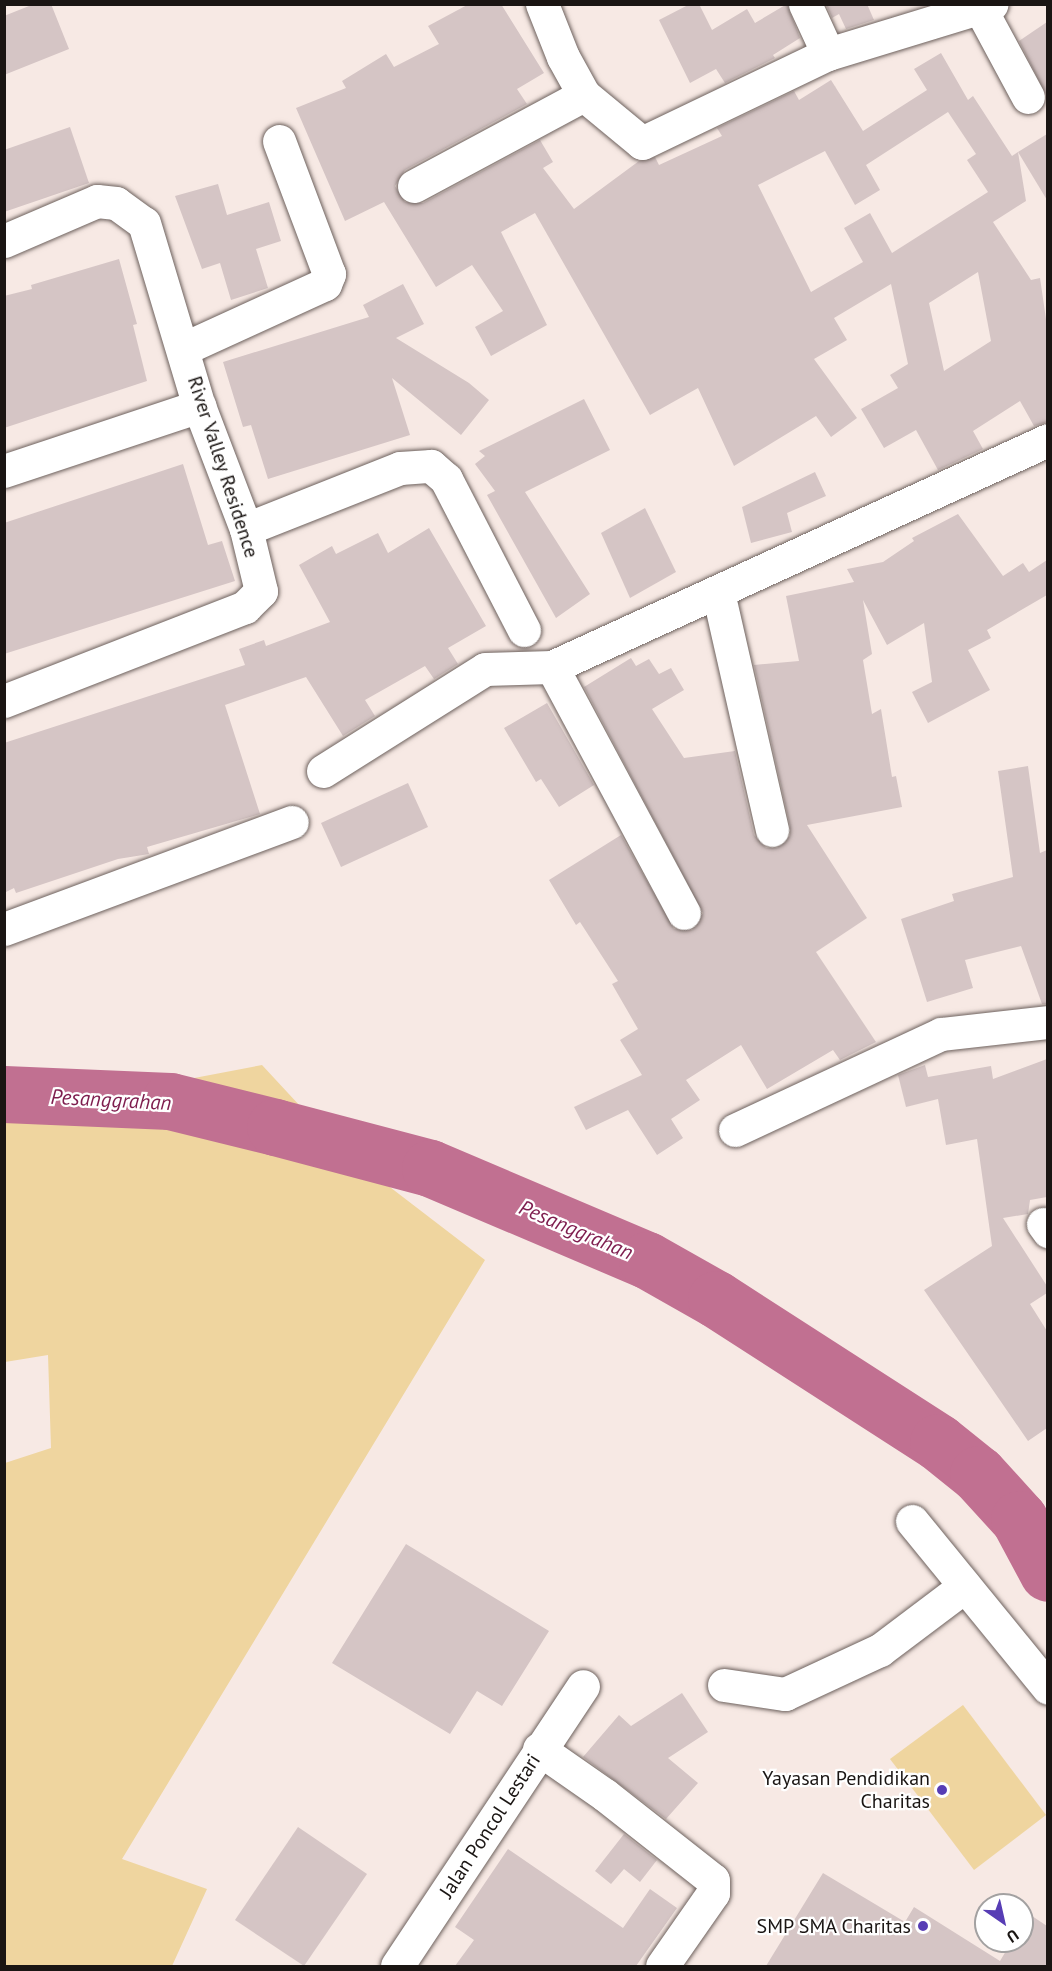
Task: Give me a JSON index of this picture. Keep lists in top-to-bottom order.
{
  "streets": {
    "street": ["River Valley Residence", "Jalan Poncol Lestari"]
  },
  "water": ["Pesanggrahan"],
  "places": ["Yayasan Pendidikan Charitas", "SMP SMA Charitas"],
  "north": "bottom right"
}
